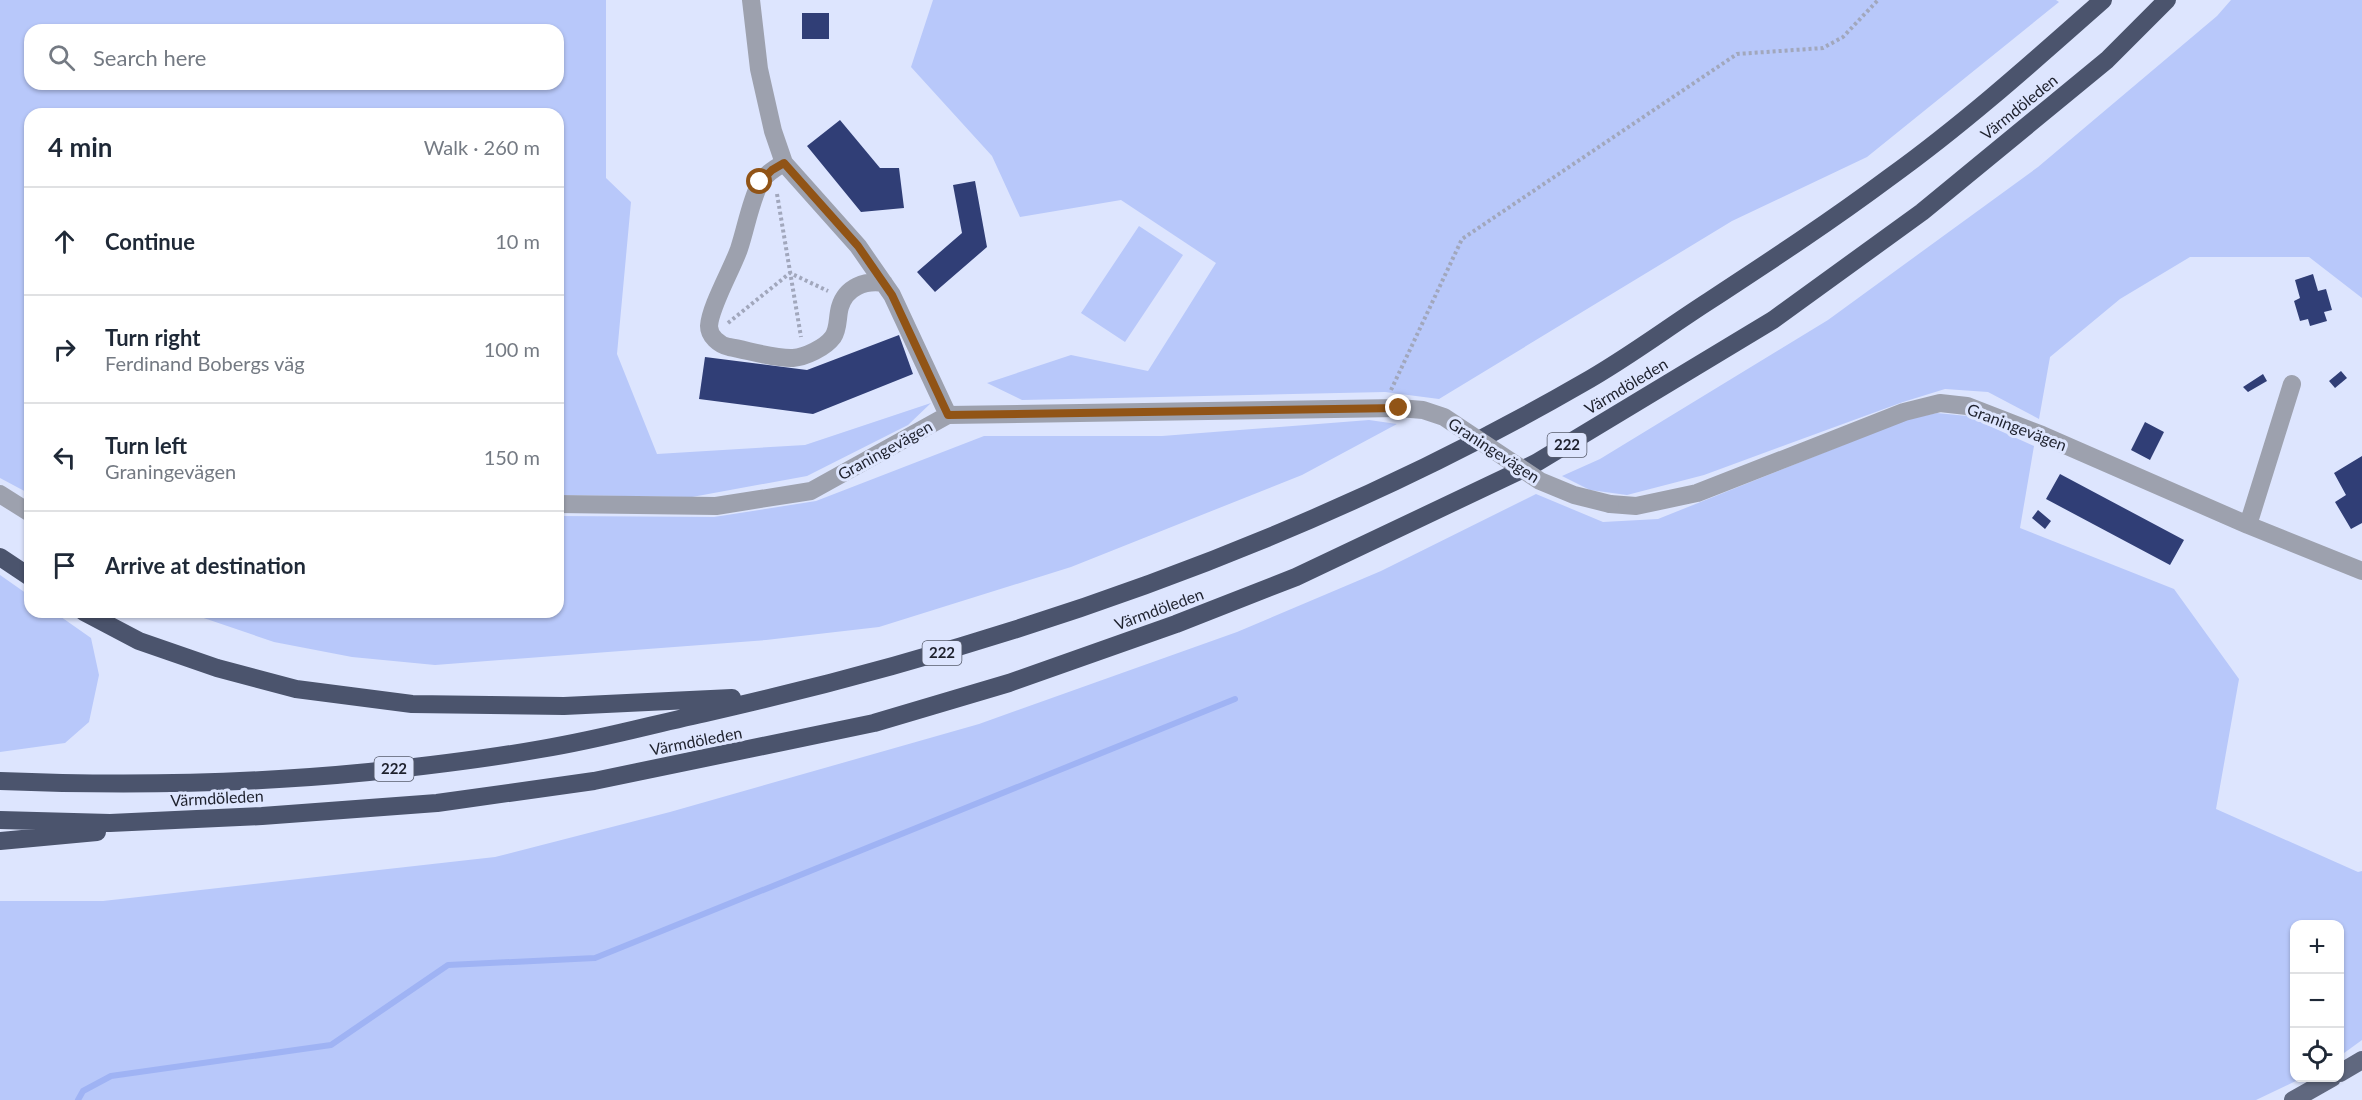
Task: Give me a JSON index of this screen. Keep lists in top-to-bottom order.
{
  "streets": {
    "highway": ["Värmdöleden", "222"],
    "street": ["Graningevägen"]
  },
  "page": {
    "search": "Search here",
    "heading": ["4 min", "Walk · 260 m"],
    "list": [
      ["Continue", "10 m"],
      ["Turn right", "Ferdinand Bobergs väg", "100 m"],
      ["Turn left", "Graningevägen", "150 m"],
      "Arrive at destination"
    ],
    "map_buttons": ["+", "−"]
  }
}
